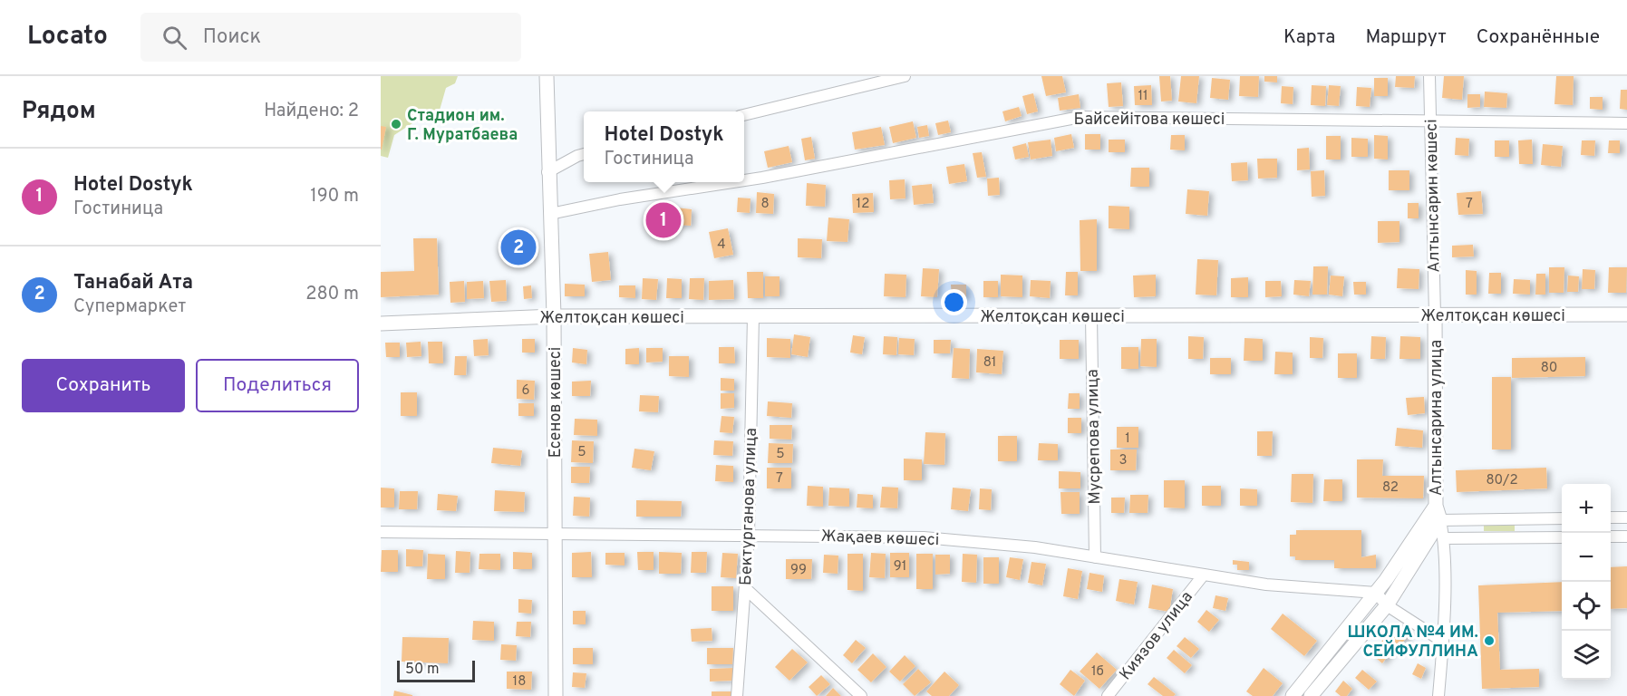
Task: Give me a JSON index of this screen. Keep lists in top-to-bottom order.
{
  "streets": {
    "street": [
      "Байсейітова көшесі",
      "Алтынсарин көшесі",
      "Желтоқсан көшесі",
      "Есенов көшесі",
      "Алтынсарина улица",
      "Мусрепова улица",
      "Бектурганова улица",
      "Жақаев көшесі",
      "Киязов улица"
    ]
  },
  "crossings": [
    ["Байсейітова көшесі", "Алтынсарин көшесі"],
    ["Байсейітова көшесі", "Есенов көшесі"],
    ["Алтынсарин көшесі", "Желтоқсан көшесі"],
    ["Алтынсарин көшесі", "Алтынсарина улица"],
    ["Желтоқсан көшесі", "Есенов көшесі"],
    ["Желтоқсан көшесі", "Алтынсарина улица"],
    ["Желтоқсан көшесі", "Мусрепова улица"],
    ["Желтоқсан көшесі", "Бектурганова улица"],
    ["Есенов көшесі", "Жақаев көшесі"],
    ["Мусрепова улица", "Жақаев көшесі"],
    ["Бектурганова улица", "Жақаев көшесі"],
    ["Жақаев көшесі", "Киязов улица"]
  ],
  "places": ["Стадион им. Г. Муратбаева", "ШКОЛА №4 ИМ. СЕЙФУЛЛИНА"],
  "house_numbers": [
    "11",
    "8",
    "12",
    "7",
    "4",
    "81",
    "80",
    "6",
    "1",
    "5",
    "5",
    "3",
    "7",
    "80/2",
    "82",
    "91",
    "99",
    "1б",
    "18"
  ],
  "scale_bar": "50 m",
  "page": {
    "header": "Locato",
    "search": "Поиск",
    "nav": ["Карта", "Маршрут", "Сохранённые"],
    "heading": ["Рядом", "Найдено: 2"],
    "popup": ["Hotel Dostyk", "Гостиница"],
    "list": [
      {
        "mark": "1",
        "name": "Hotel Dostyk",
        "note": "Гостиница",
        "value": "190 m"
      },
      {
        "mark": "2",
        "name": "Танабай Ата",
        "note": "Супермаркет",
        "value": "280 m"
      }
    ],
    "pins": ["1", "2"],
    "buttons": ["Сохранить", "Поделиться"],
    "map_buttons": ["+", "−"],
    "scale": "50 m"
  }
}
